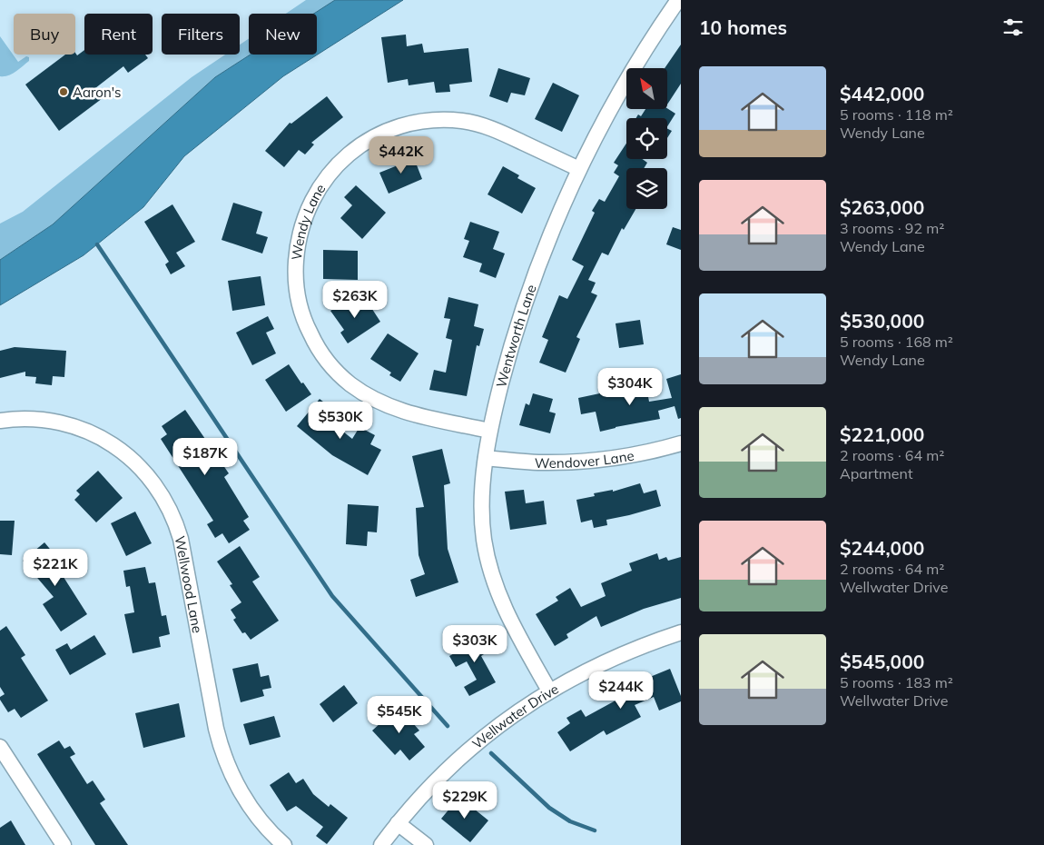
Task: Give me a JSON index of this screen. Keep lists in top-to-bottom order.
{
  "streets": {
    "street": [
      "Wendy Lane",
      "Wentworth Lane",
      "Wendover Lane",
      "Wellwood Lane",
      "Wellwater Drive"
    ]
  },
  "crossings": [
    ["Wendy Lane", "Wentworth Lane"],
    ["Wentworth Lane", "Wendover Lane"],
    ["Wentworth Lane", "Wellwater Drive"]
  ],
  "places": ["Aaron's"],
  "north": "top left",
  "page": {
    "heading": "10 homes",
    "chip": [
      "Buy",
      "Rent",
      "Filters",
      "New"
    ],
    "list": [
      {
        "name": "$442,000",
        "note": "5 rooms · 118 m² · Wendy Lane"
      },
      {
        "name": "$263,000",
        "note": "3 rooms · 92 m² · Wendy Lane"
      },
      {
        "name": "$530,000",
        "note": "5 rooms · 168 m² · Wendy Lane"
      },
      {
        "name": "$221,000",
        "note": "2 rooms · 64 m² · Apartment"
      },
      {
        "name": "$244,000",
        "note": "2 rooms · 64 m² · Wellwater Drive"
      },
      {
        "name": "$545,000",
        "note": "5 rooms · 183 m² · Wellwater Drive"
      }
    ],
    "price": [
      "$442K",
      "$263K",
      "$304K",
      "$530K",
      "$187K",
      "$221K",
      "$303K",
      "$244K",
      "$545K",
      "$229K"
    ]
  }
}
